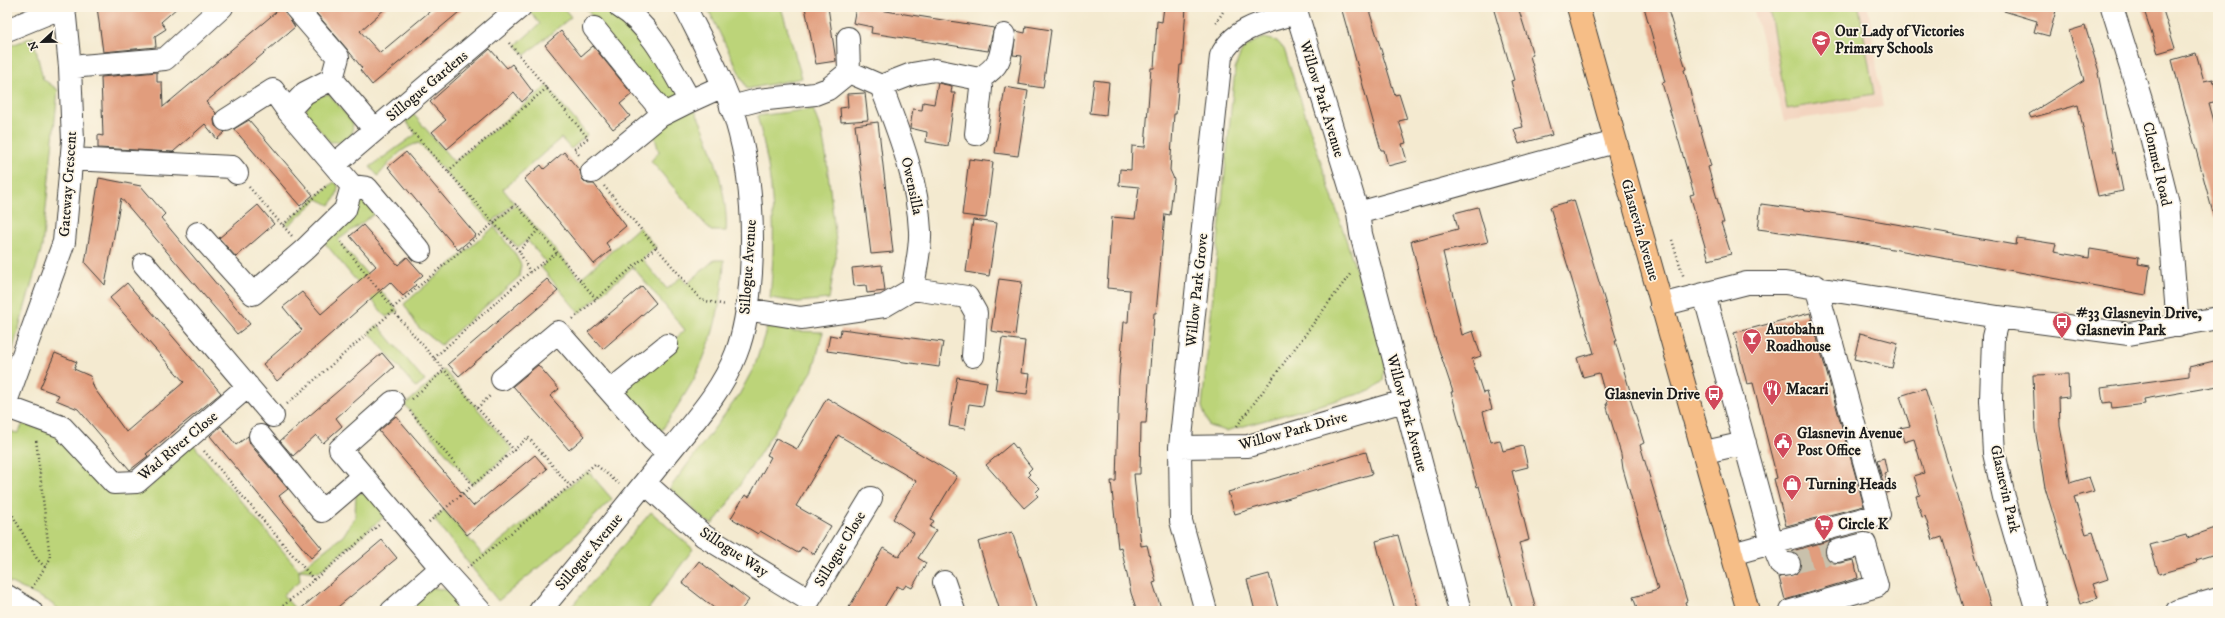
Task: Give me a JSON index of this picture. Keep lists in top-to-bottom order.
{
  "streets": {
    "main road": ["Glasnevin Avenue"],
    "street": [
      "Sillogue Gardens",
      "Willow Park Avenue",
      "Clonmel Road",
      "Gateway Crescent",
      "Owensilla",
      "Sillogue Avenue",
      "Willow Park Grove",
      "Willow Park Drive",
      "Wad River Close",
      "Glasnevin Park",
      "Sillogue Close",
      "Sillogue Way"
    ]
  },
  "crossings": [
    ["Willow Park Avenue", "Willow Park Grove"],
    ["Willow Park Avenue", "Willow Park Drive"],
    ["Sillogue Avenue", "Sillogue Way"],
    ["Willow Park Grove", "Willow Park Drive"],
    ["Sillogue Close", "Sillogue Way"]
  ],
  "places": {
    "school or university": ["Our Lady of Victories Primary Schools"],
    "bus stop": ["#33 Glasnevin Drive, Glasnevin Park", "Glasnevin Drive"],
    "bar": ["Autobahn Roadhouse"],
    "restaurant": ["Macari"],
    "public building": ["Glasnevin Avenue Post Office"],
    "shop": ["Turning Heads"],
    "supermarket": ["Circle K"]
  },
  "north": "left"
}
